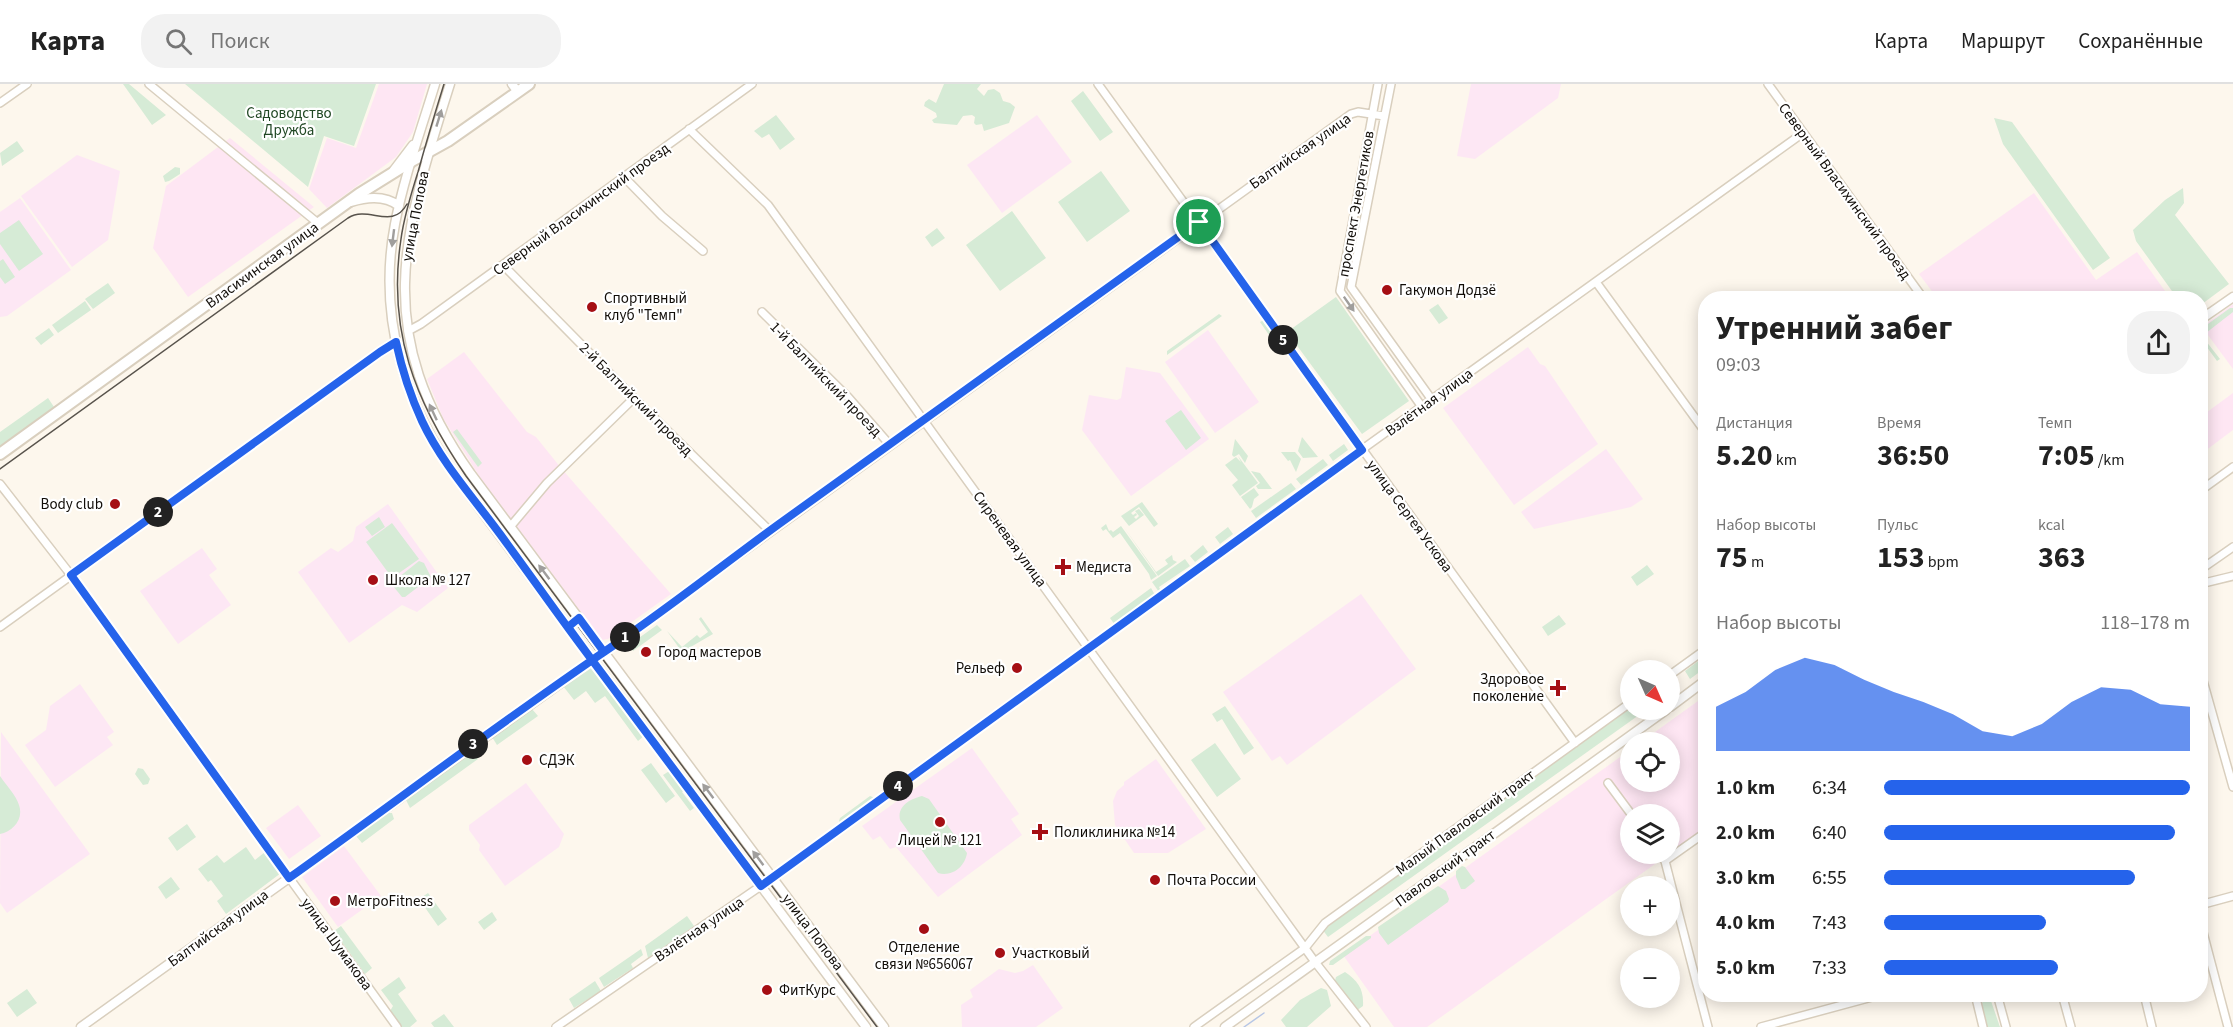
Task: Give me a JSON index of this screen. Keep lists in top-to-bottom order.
{
  "streets": {
    "highway": ["Власихинская улица"],
    "main road": ["Балтийская улица", "улица Попова", "Павловский тракт"],
    "street": [
      "Северный Власихинский проезд",
      "проспект Энергетиков",
      "1-й Балтийский проезд",
      "2-й Балтийский проезд",
      "Взлётная улица",
      "улица Сергея Ускова",
      "Сиреневая улица",
      "Малый Павловский тракт",
      "улица Шумакова"
    ]
  },
  "crossings": [
    ["Балтийская улица", "проспект Энергетиков"],
    ["Балтийская улица", "улица Попова"],
    ["Балтийская улица", "1-й Балтийский проезд"],
    ["Балтийская улица", "2-й Балтийский проезд"],
    ["Балтийская улица", "улица Сергея Ускова"],
    ["Балтийская улица", "Сиреневая улица"],
    ["Балтийская улица", "улица Шумакова"],
    ["Северный Власихинский проезд", "улица Попова"],
    ["Северный Власихинский проезд", "2-й Балтийский проезд"],
    ["Северный Власихинский проезд", "Взлётная улица"],
    ["Северный Власихинский проезд", "Сиреневая улица"],
    ["проспект Энергетиков", "Взлётная улица"],
    ["улица Попова", "Власихинская улица"],
    ["улица Попова", "Взлётная улица"],
    ["Взлётная улица", "улица Сергея Ускова"],
    ["Взлётная улица", "Сиреневая улица"],
    ["улица Сергея Ускова", "Малый Павловский тракт"],
    ["Сиреневая улица", "Малый Павловский тракт"],
    ["Сиреневая улица", "Павловский тракт"]
  ],
  "parks": ["Садоводство Дружба"],
  "places": {
    "other": [
      "Гакумон Додзё",
      "Спортивный клуб \"Темп\"",
      "Body club",
      "Школа № 127",
      "Город мастеров",
      "Рельеф",
      "СДЭК",
      "Лицей № 121",
      "Почта России",
      "МетроFitness",
      "Отделение связи №656067",
      "Участковый",
      "ФитКурс"
    ],
    "health": ["Медиста", "Здоровое поколение", "Поликлиника №14"]
  },
  "north": "bottom right",
  "page": {
    "header": "Карта",
    "search": "Поиск",
    "nav": ["Карта", "Маршрут", "Сохранённые"],
    "heading": ["Утренний забег", "09:03"],
    "pins": [
      "5",
      "2",
      "1",
      "3",
      "4"
    ],
    "stats": [
      ["Дистанция", "5.20 km"],
      ["Время", "36:50"],
      ["Темп", "7:05 /km"],
      ["Набор высоты", "75 m"],
      ["Пульс", "153 bpm"],
      ["kcal", "363"]
    ],
    "chart": ["Набор высоты", "118–178 m"],
    "map_buttons": ["+", "−"],
    "list": [
      {
        "name": "1.0 km",
        "note": "6:34"
      },
      {
        "name": "2.0 km",
        "note": "6:40"
      },
      {
        "name": "3.0 km",
        "note": "6:55"
      },
      {
        "name": "4.0 km",
        "note": "7:43"
      },
      {
        "name": "5.0 km",
        "note": "7:33"
      }
    ]
  }
}
